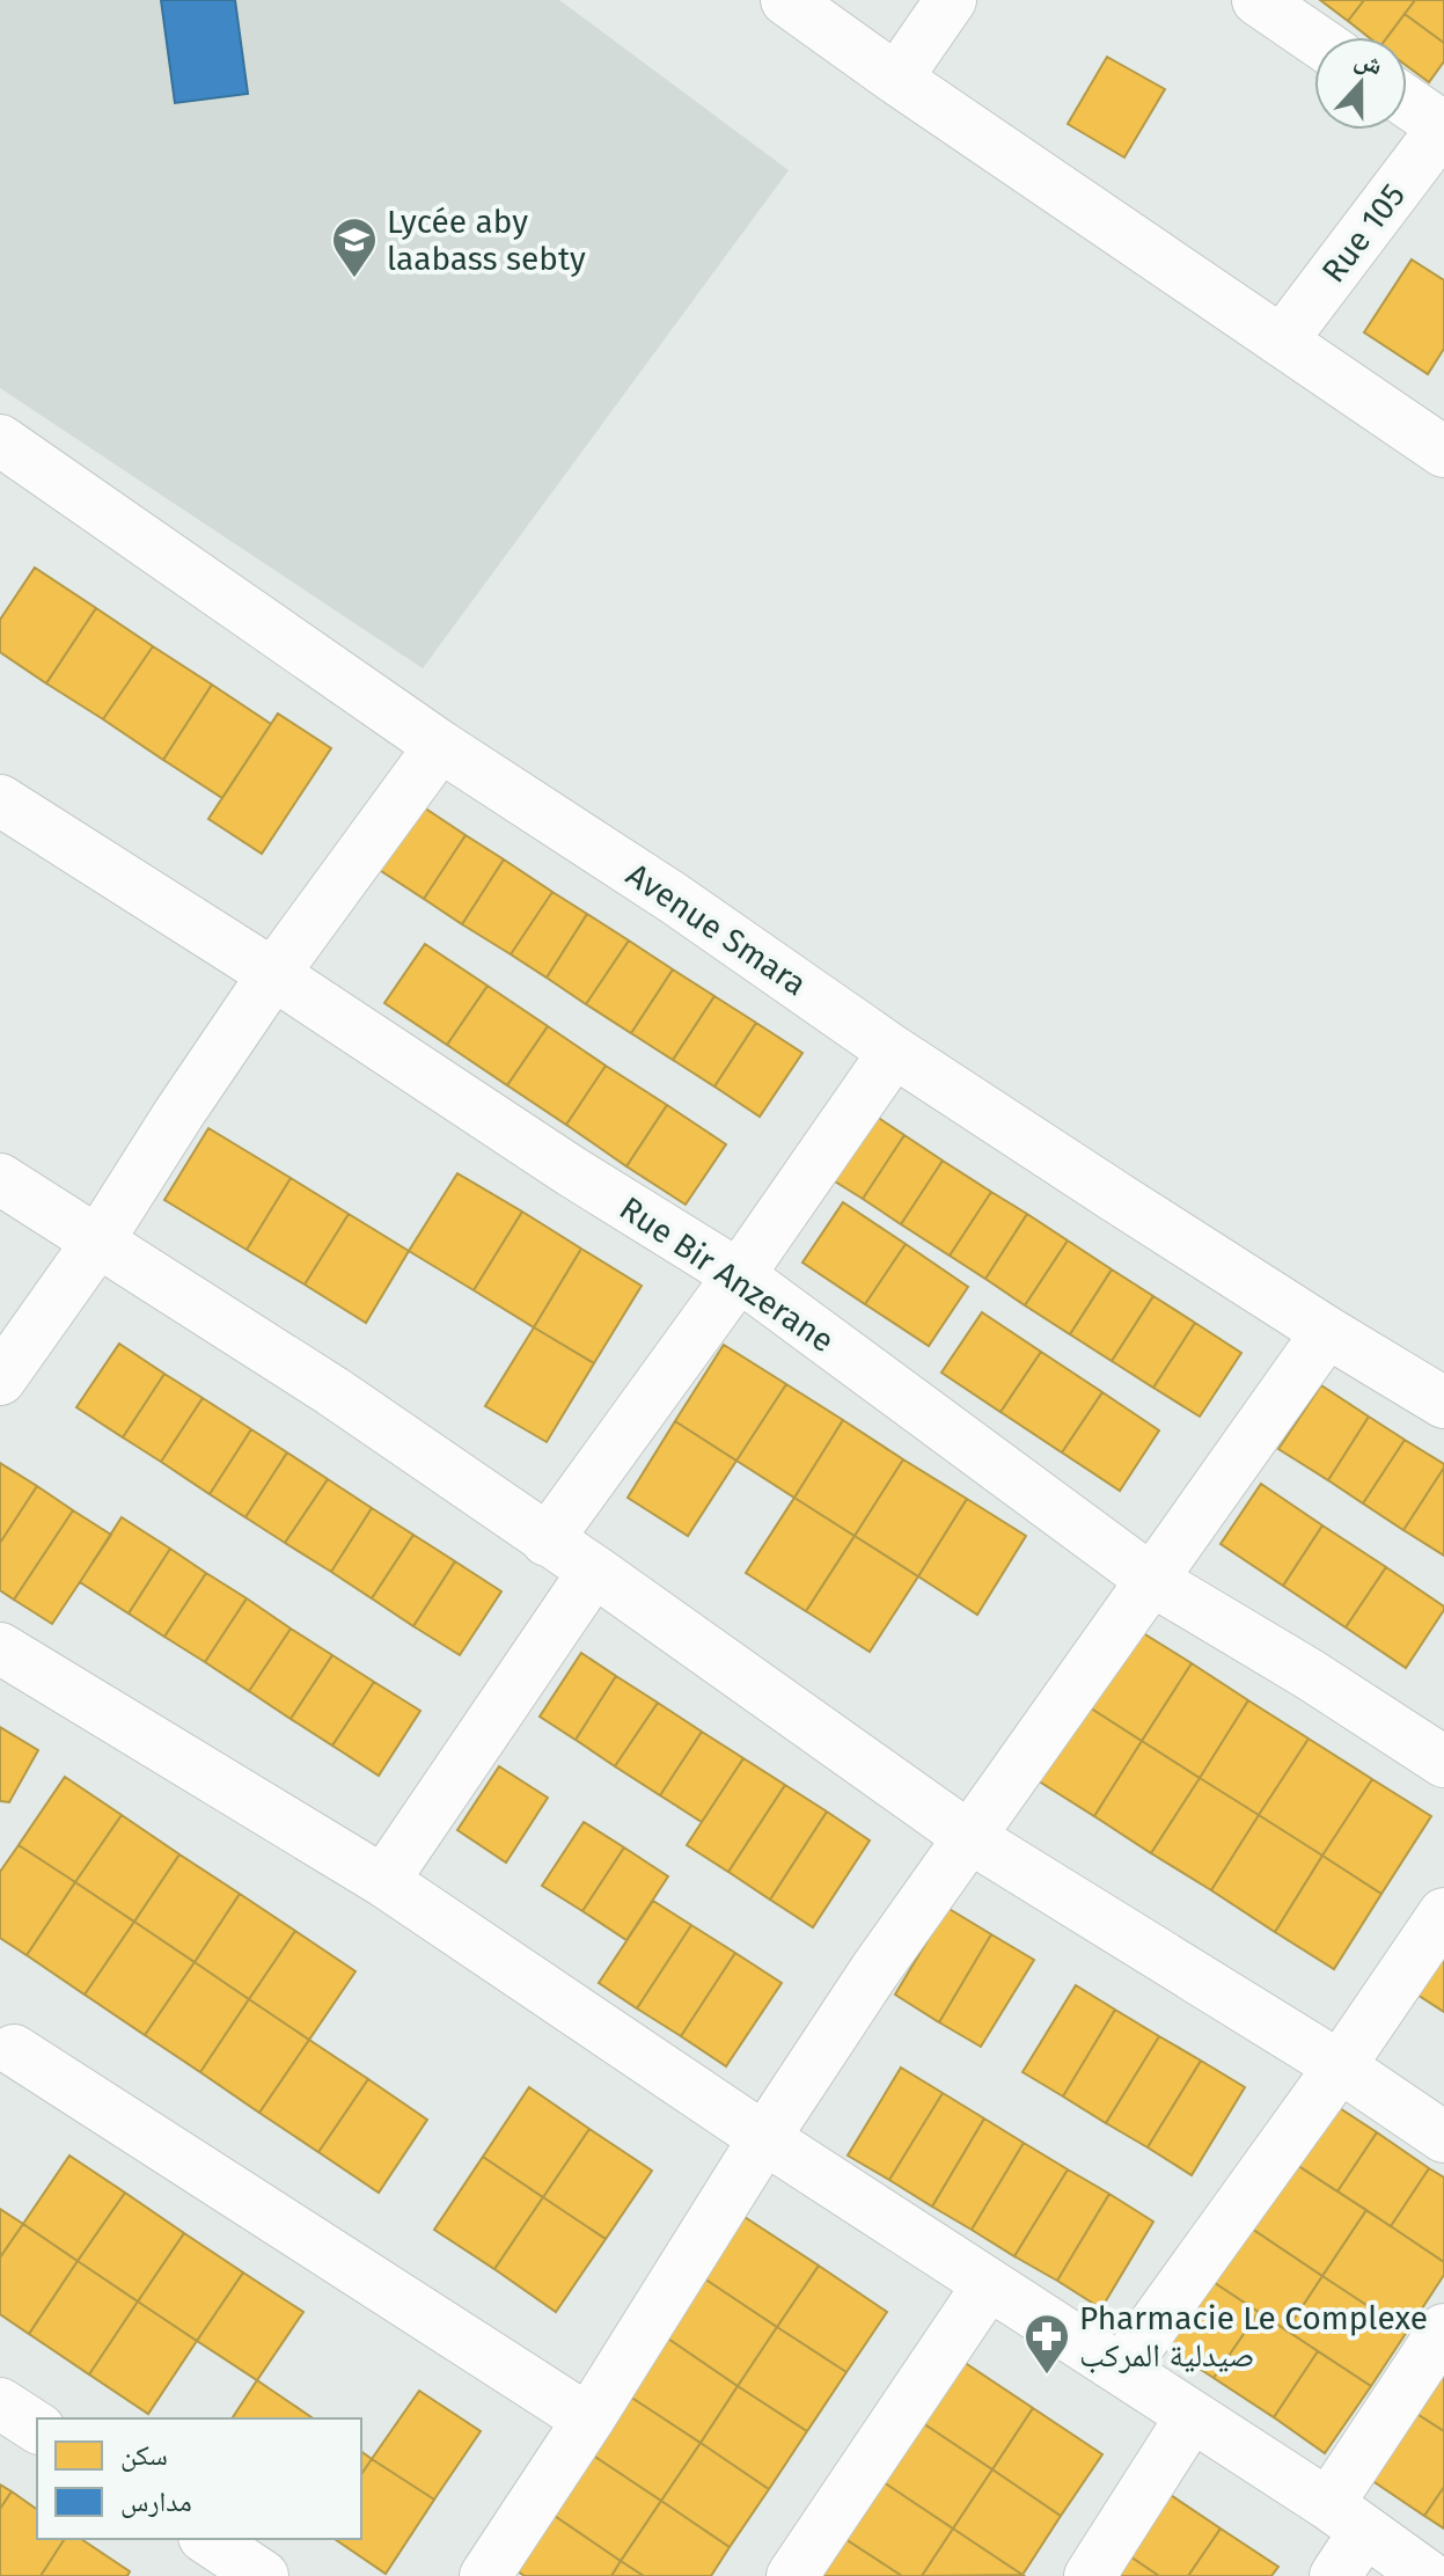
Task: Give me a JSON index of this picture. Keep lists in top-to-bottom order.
{
  "streets": {
    "street": ["Rue 105", "Avenue Smara", "Rue Bir Anzerane"]
  },
  "places": {
    "school or university": ["Lycée aby laabass sebty"],
    "pharmacy": ["Pharmacie Le Complexe صيدلية المركب"]
  },
  "legend": ["سكن", "مدارس"],
  "north": "top"
}
